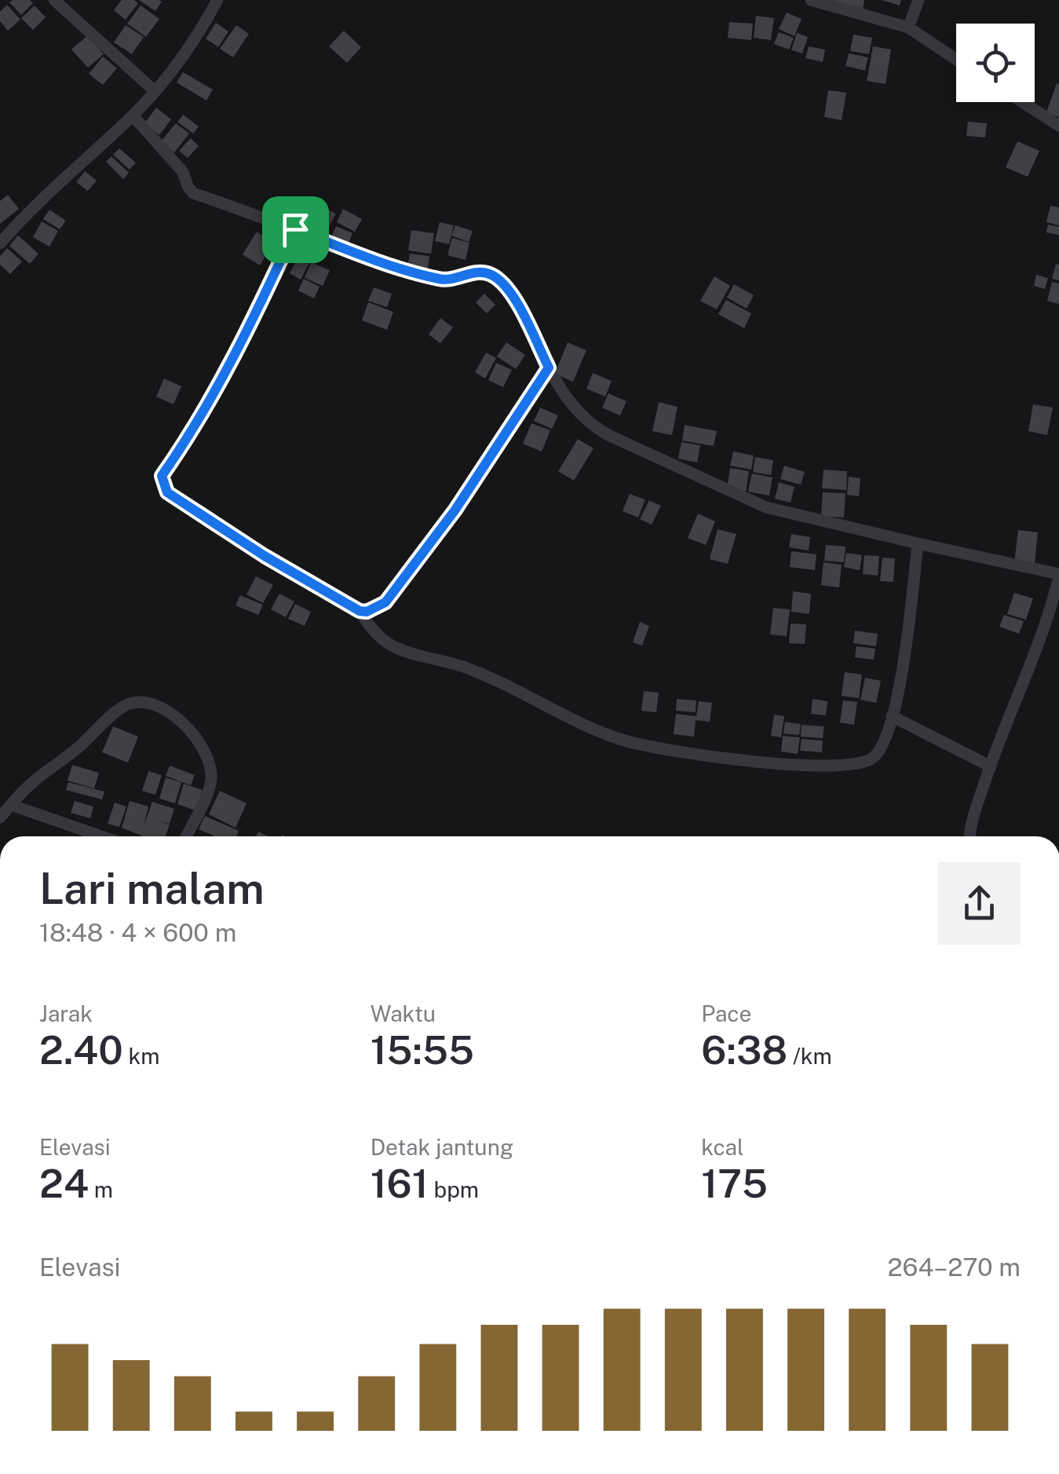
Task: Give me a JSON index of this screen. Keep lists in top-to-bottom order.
{
  "page": {
    "heading": ["Lari malam", "18:48 · 4 × 600 m"],
    "stats": [
      ["Jarak", "2.40 km"],
      ["Waktu", "15:55"],
      ["Pace", "6:38 /km"],
      ["Elevasi", "24 m"],
      ["Detak jantung", "161 bpm"],
      ["kcal", "175"]
    ],
    "chart": ["Elevasi", "264–270 m"]
  }
}
